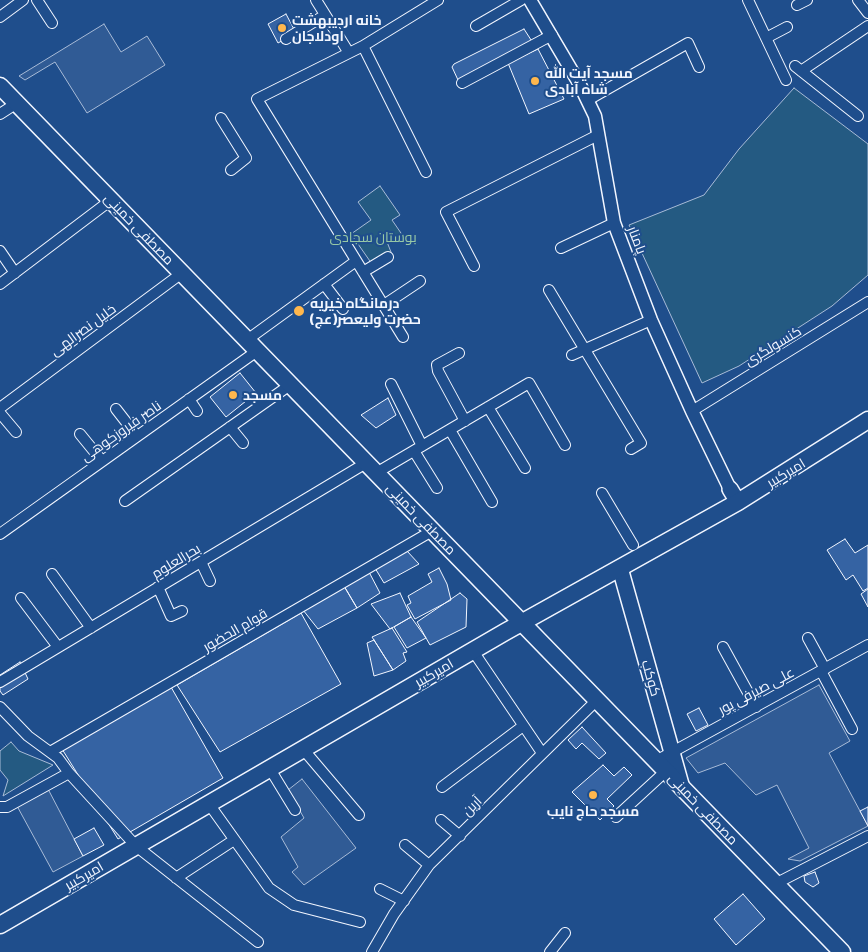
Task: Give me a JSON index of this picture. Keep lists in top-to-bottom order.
{
  "streets": {
    "main road": ["مصطفی خمینی", "امیرکبیر", "کوکب"],
    "street": [
      "پامنار",
      "خلیل نصرالهی",
      "کنسولگری",
      "ناصر فیروزکوهی",
      "بحرالعلوم",
      "قوام الحضور",
      "علی صیرفی پور",
      "آرین"
    ]
  },
  "crossings": [
    ["مصطفی خمینی", "خلیل نصرالهی"],
    ["مصطفی خمینی", "ناصر فیروزکوهی"],
    ["مصطفی خمینی", "امیرکبیر"],
    ["مصطفی خمینی", "بحرالعلوم"],
    ["مصطفی خمینی", "قوام الحضور"],
    ["مصطفی خمینی", "کوکب"],
    ["مصطفی خمینی", "علی صیرفی پور"],
    ["مصطفی خمینی", "آرین"],
    ["پامنار", "کنسولگری"],
    ["پامنار", "امیرکبیر"],
    ["امیرکبیر", "کوکب"],
    ["کوکب", "علی صیرفی پور"]
  ],
  "parks": ["بوستان سجادی"],
  "places": [
    "خانه اردیبهشت اودلاجان",
    "مسجد آیت الله شاه آبادی",
    "درمانگاه خیریه حضرت ولیعصر(عج)",
    "مسجد",
    "مسجد حاج نایب"
  ]
}
